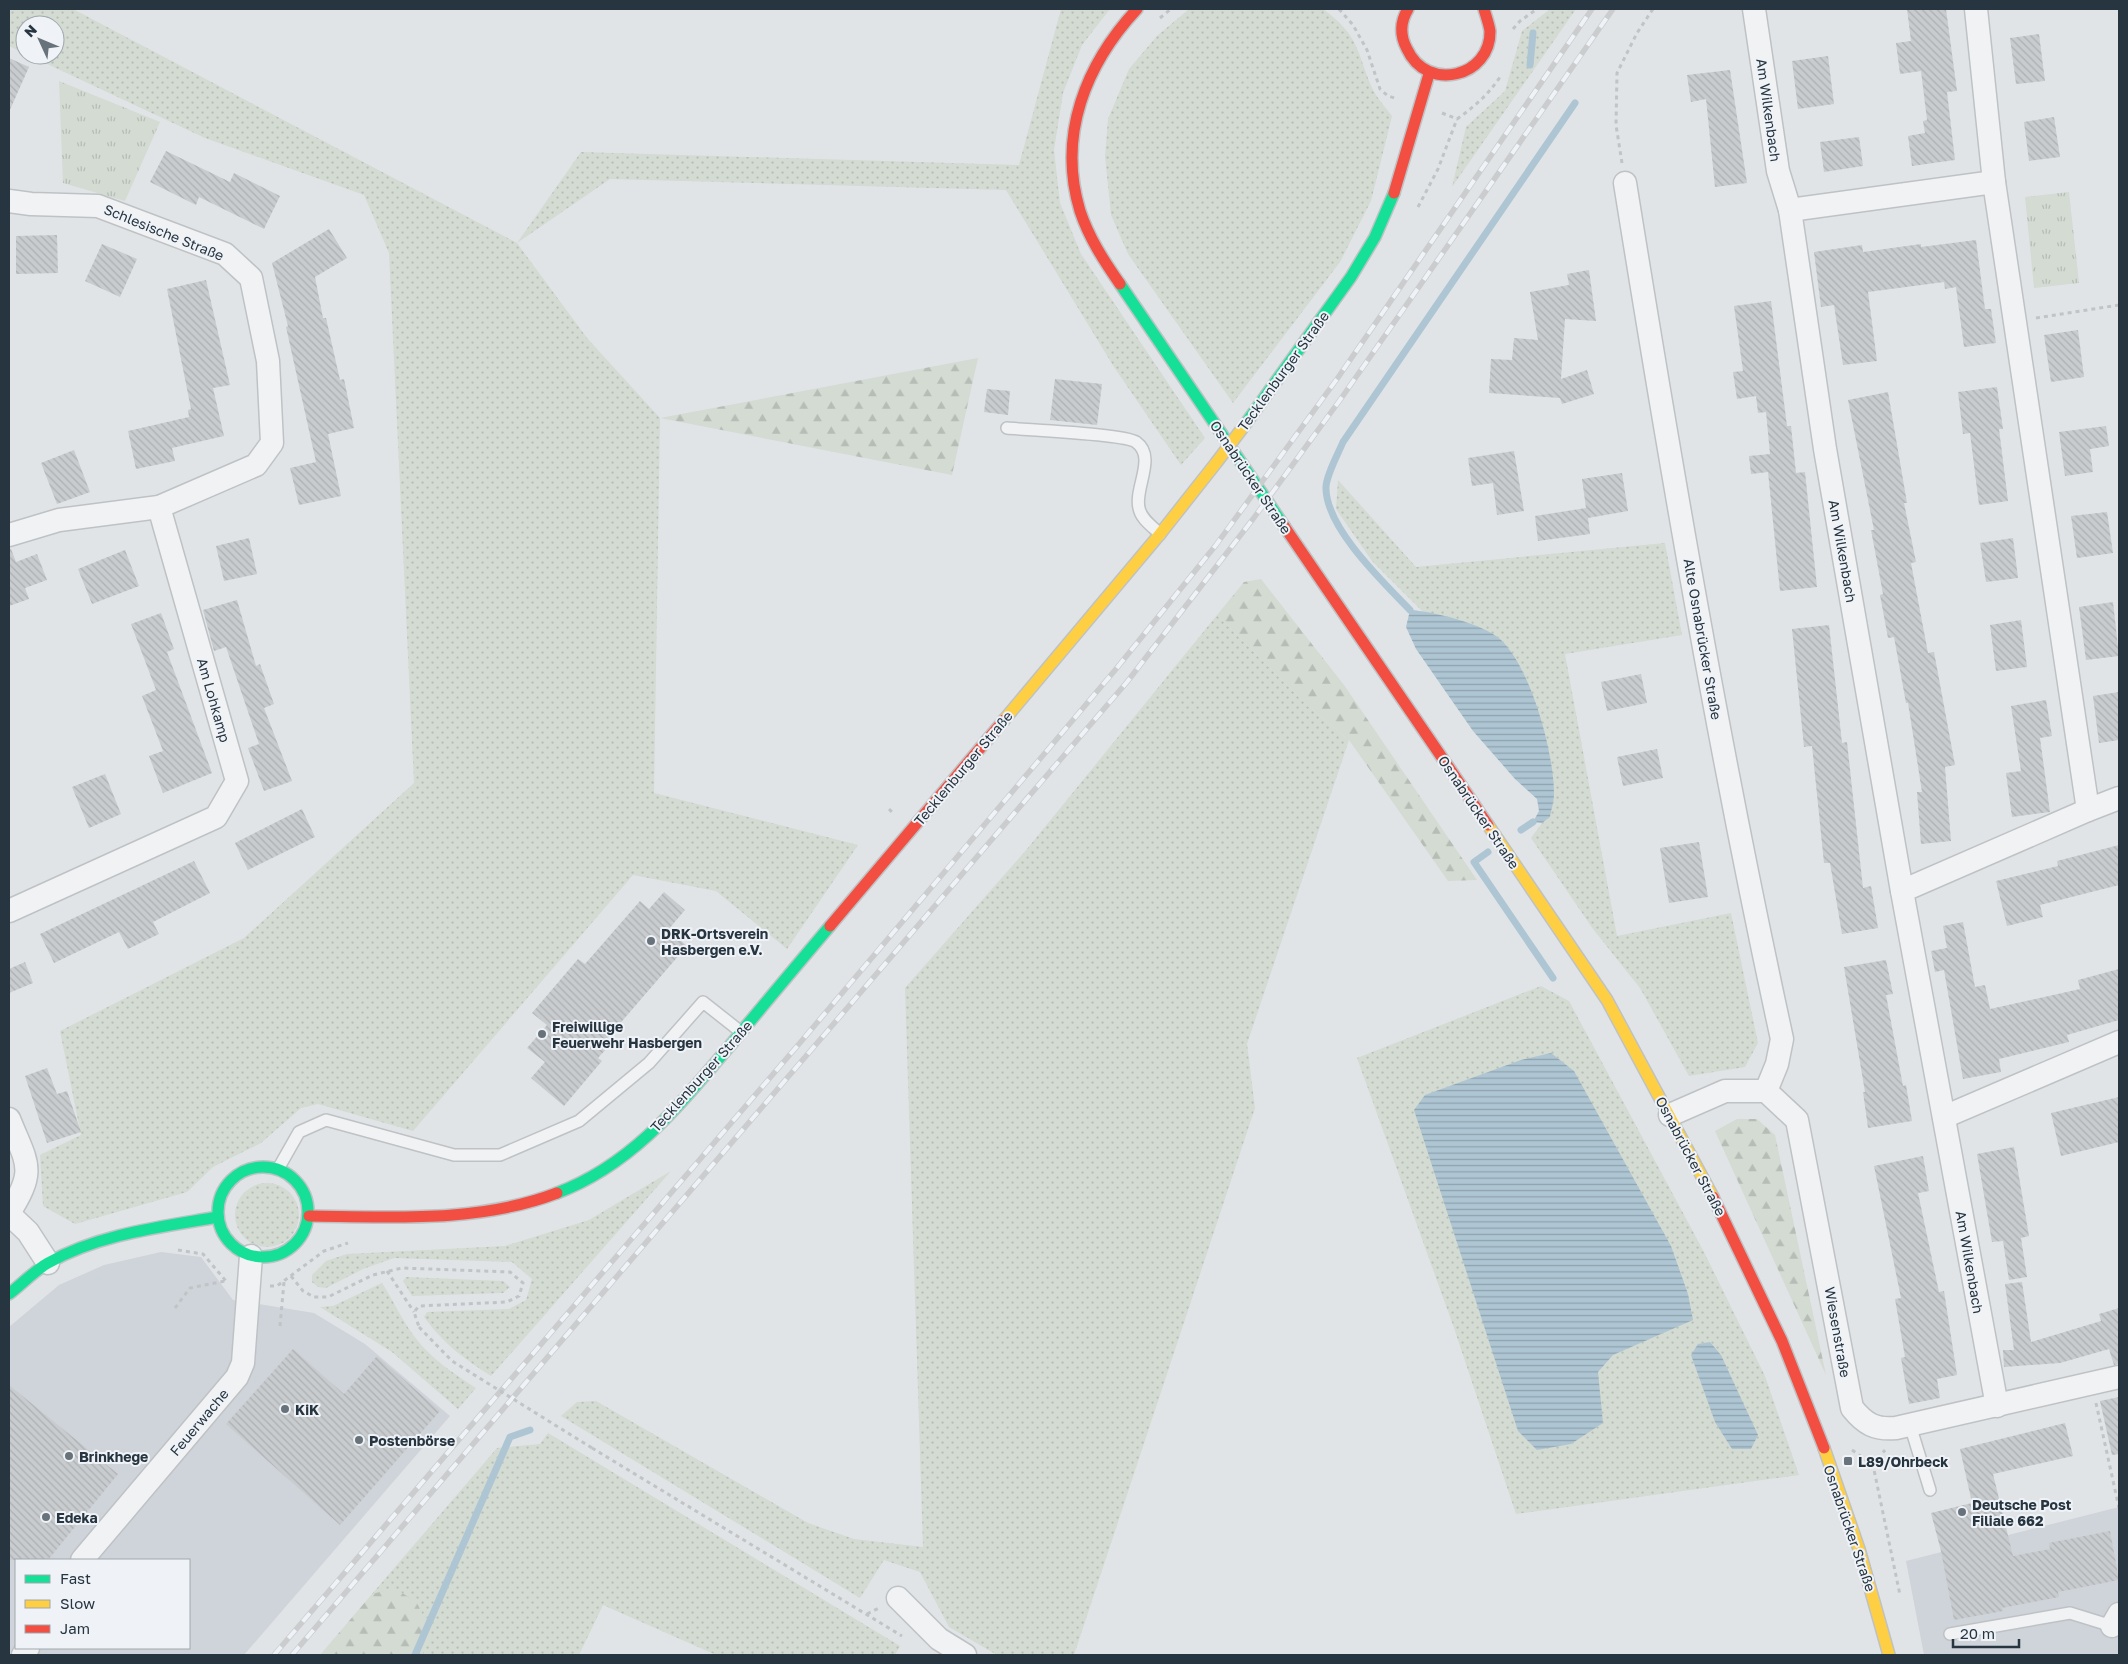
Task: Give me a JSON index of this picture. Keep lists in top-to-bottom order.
{
  "streets": {
    "street": [
      "Am Wilkenbach",
      "Schlesische Straße",
      "Tecklenburger Straße",
      "Osnabrücker Straße",
      "Alte Osnabrücker Straße",
      "Am Lohkamp",
      "Wiesenstraße",
      "Feuerwache"
    ]
  },
  "crossings": [
    ["Am Wilkenbach", "Wiesenstraße"],
    ["Schlesische Straße", "Am Lohkamp"],
    ["Tecklenburger Straße", "Feuerwache"],
    ["Alte Osnabrücker Straße", "Wiesenstraße"]
  ],
  "places": {
    "other": [
      "DRK-Ortsverein Hasbergen e.V.",
      "Freiwillige Feuerwehr Hasbergen",
      "KiK",
      "Postenbörse",
      "Brinkhege",
      "Deutsche Post Filiale 662",
      "Edeka"
    ],
    "transit": ["L89/Ohrbeck"]
  },
  "legend": ["Fast", "Slow", "Jam"],
  "scale_bar": "20 m",
  "north": "top left"
}
